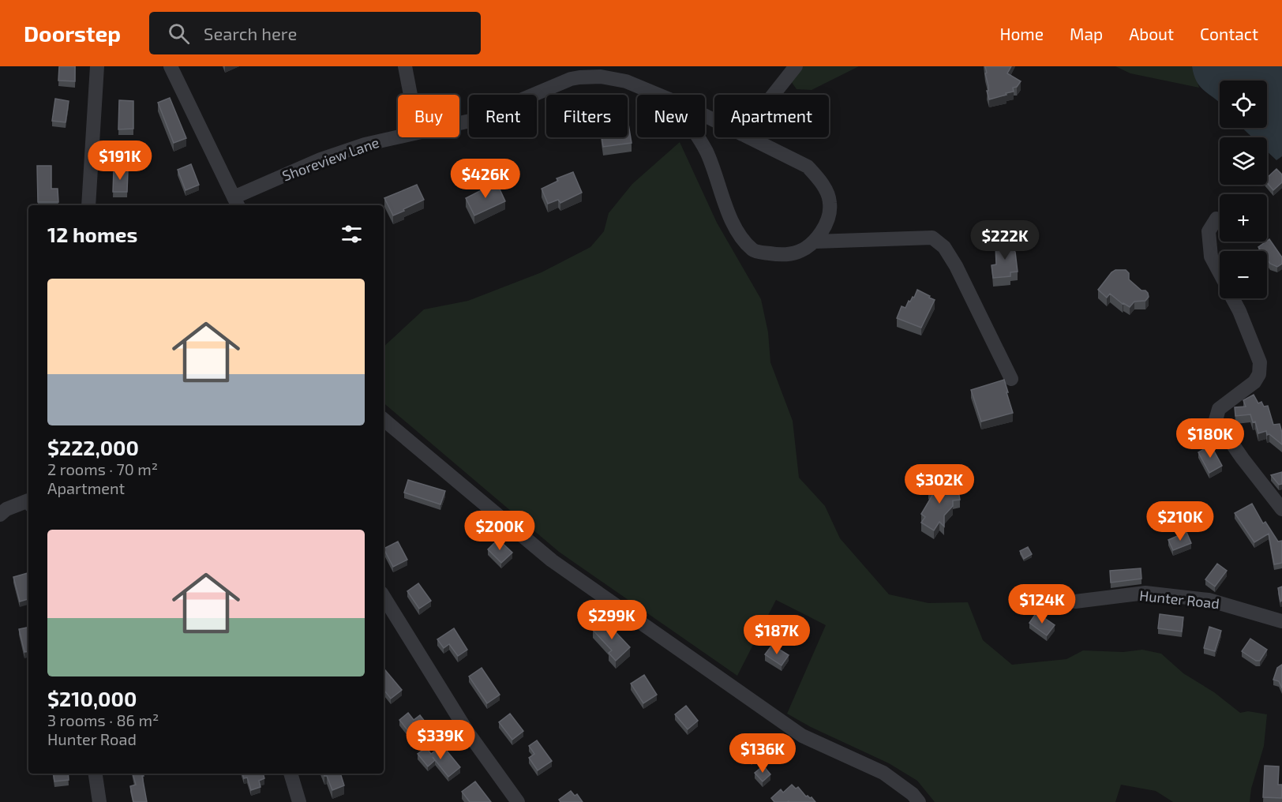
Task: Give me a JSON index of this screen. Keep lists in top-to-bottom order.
{
  "streets": {
    "street": ["Shoreview Lane", "Hunter Road"]
  },
  "page": {
    "header": "Doorstep",
    "search": "Search here",
    "nav": [
      "Home",
      "Map",
      "About",
      "Contact"
    ],
    "map_buttons": ["+", "−"],
    "chip": [
      "Buy",
      "Rent",
      "Filters",
      "New",
      "Apartment"
    ],
    "price": [
      "$191K",
      "$426K",
      "$222K",
      "$180K",
      "$302K",
      "$210K",
      "$200K",
      "$124K",
      "$299K",
      "$187K",
      "$339K",
      "$136K"
    ],
    "heading": "12 homes",
    "list": [
      {
        "name": "$222,000",
        "note": "2 rooms · 70 m² · Apartment"
      },
      {
        "name": "$210,000",
        "note": "3 rooms · 86 m² · Hunter Road"
      }
    ]
  }
}
